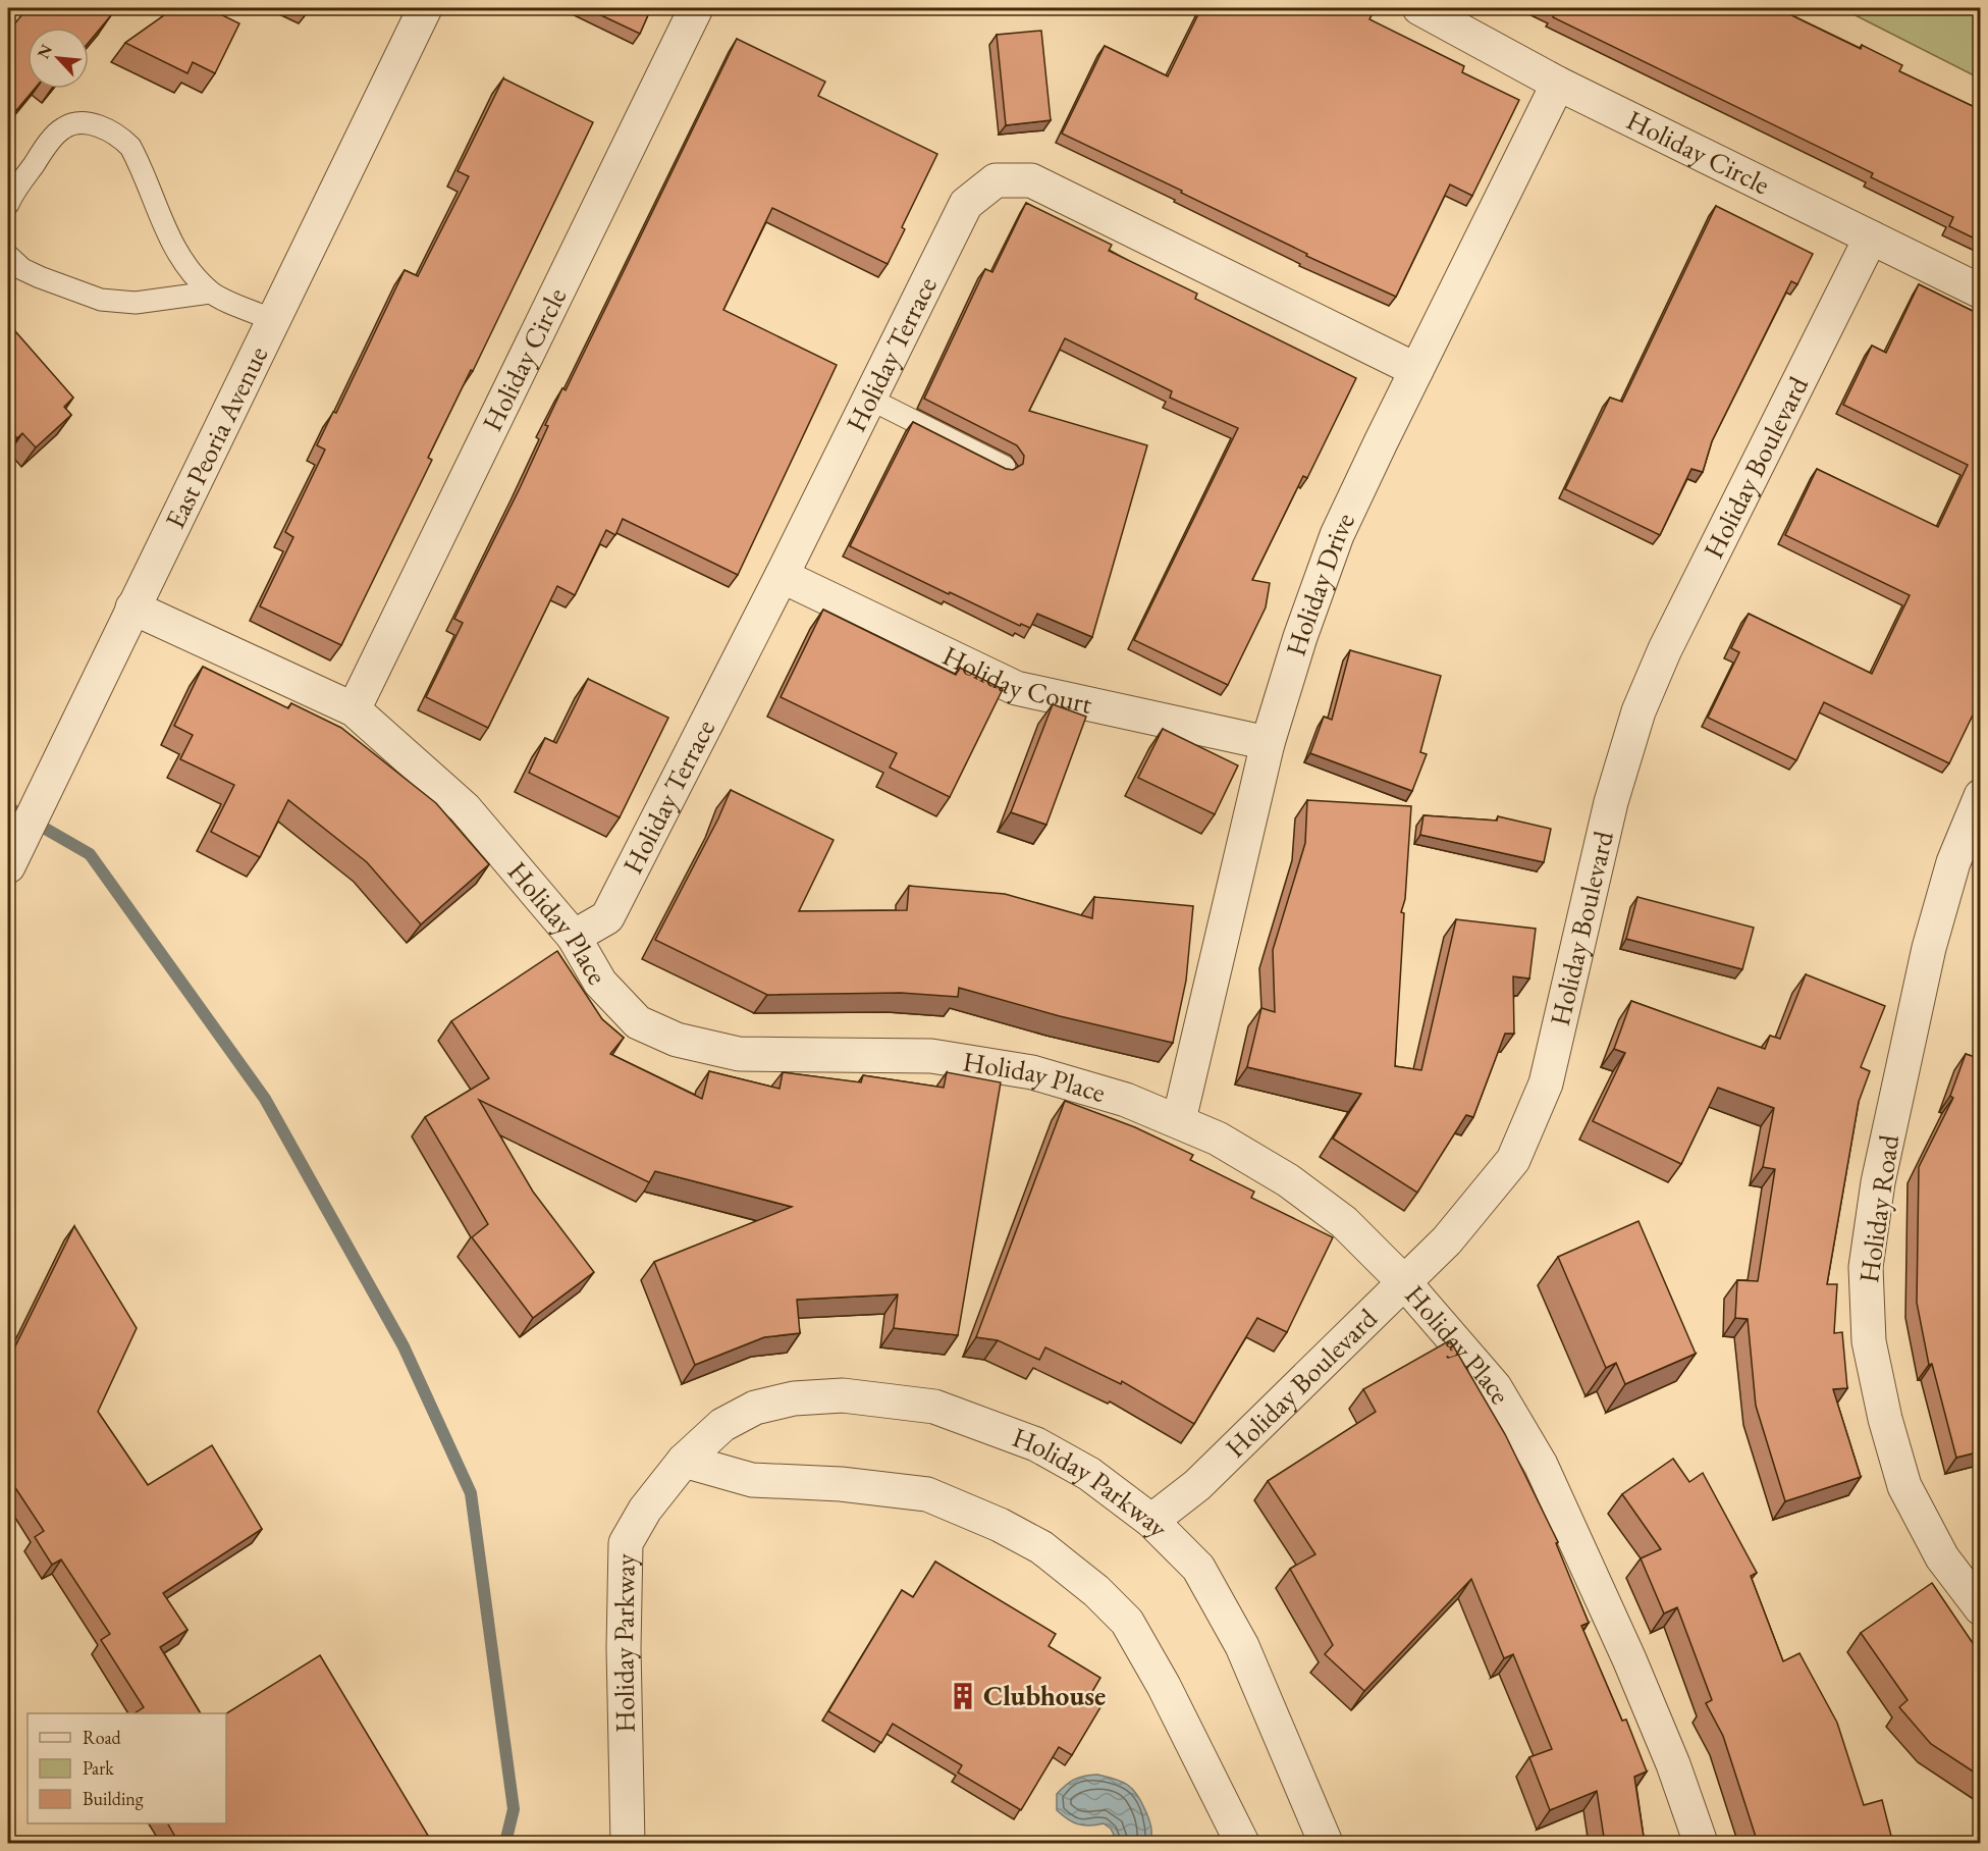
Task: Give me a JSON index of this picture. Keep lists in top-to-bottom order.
{
  "streets": {
    "street": [
      "Holiday Circle",
      "Holiday Terrace",
      "East Peoria Avenue",
      "Holiday Boulevard",
      "Holiday Drive",
      "Holiday Court",
      "Holiday Place",
      "Holiday Road",
      "Holiday Parkway"
    ]
  },
  "crossings": [
    ["Holiday Circle", "Holiday Boulevard"],
    ["Holiday Circle", "Holiday Drive"],
    ["Holiday Circle", "Holiday Place"],
    ["Holiday Terrace", "Holiday Drive"],
    ["Holiday Terrace", "Holiday Court"],
    ["Holiday Terrace", "Holiday Place"],
    ["East Peoria Avenue", "Holiday Place"],
    ["Holiday Boulevard", "Holiday Place"],
    ["Holiday Boulevard", "Holiday Parkway"],
    ["Holiday Drive", "Holiday Court"],
    ["Holiday Drive", "Holiday Place"]
  ],
  "places": {
    "building": ["Clubhouse"]
  },
  "legend": ["Road", "Park", "Building"],
  "north": "top left"
}
